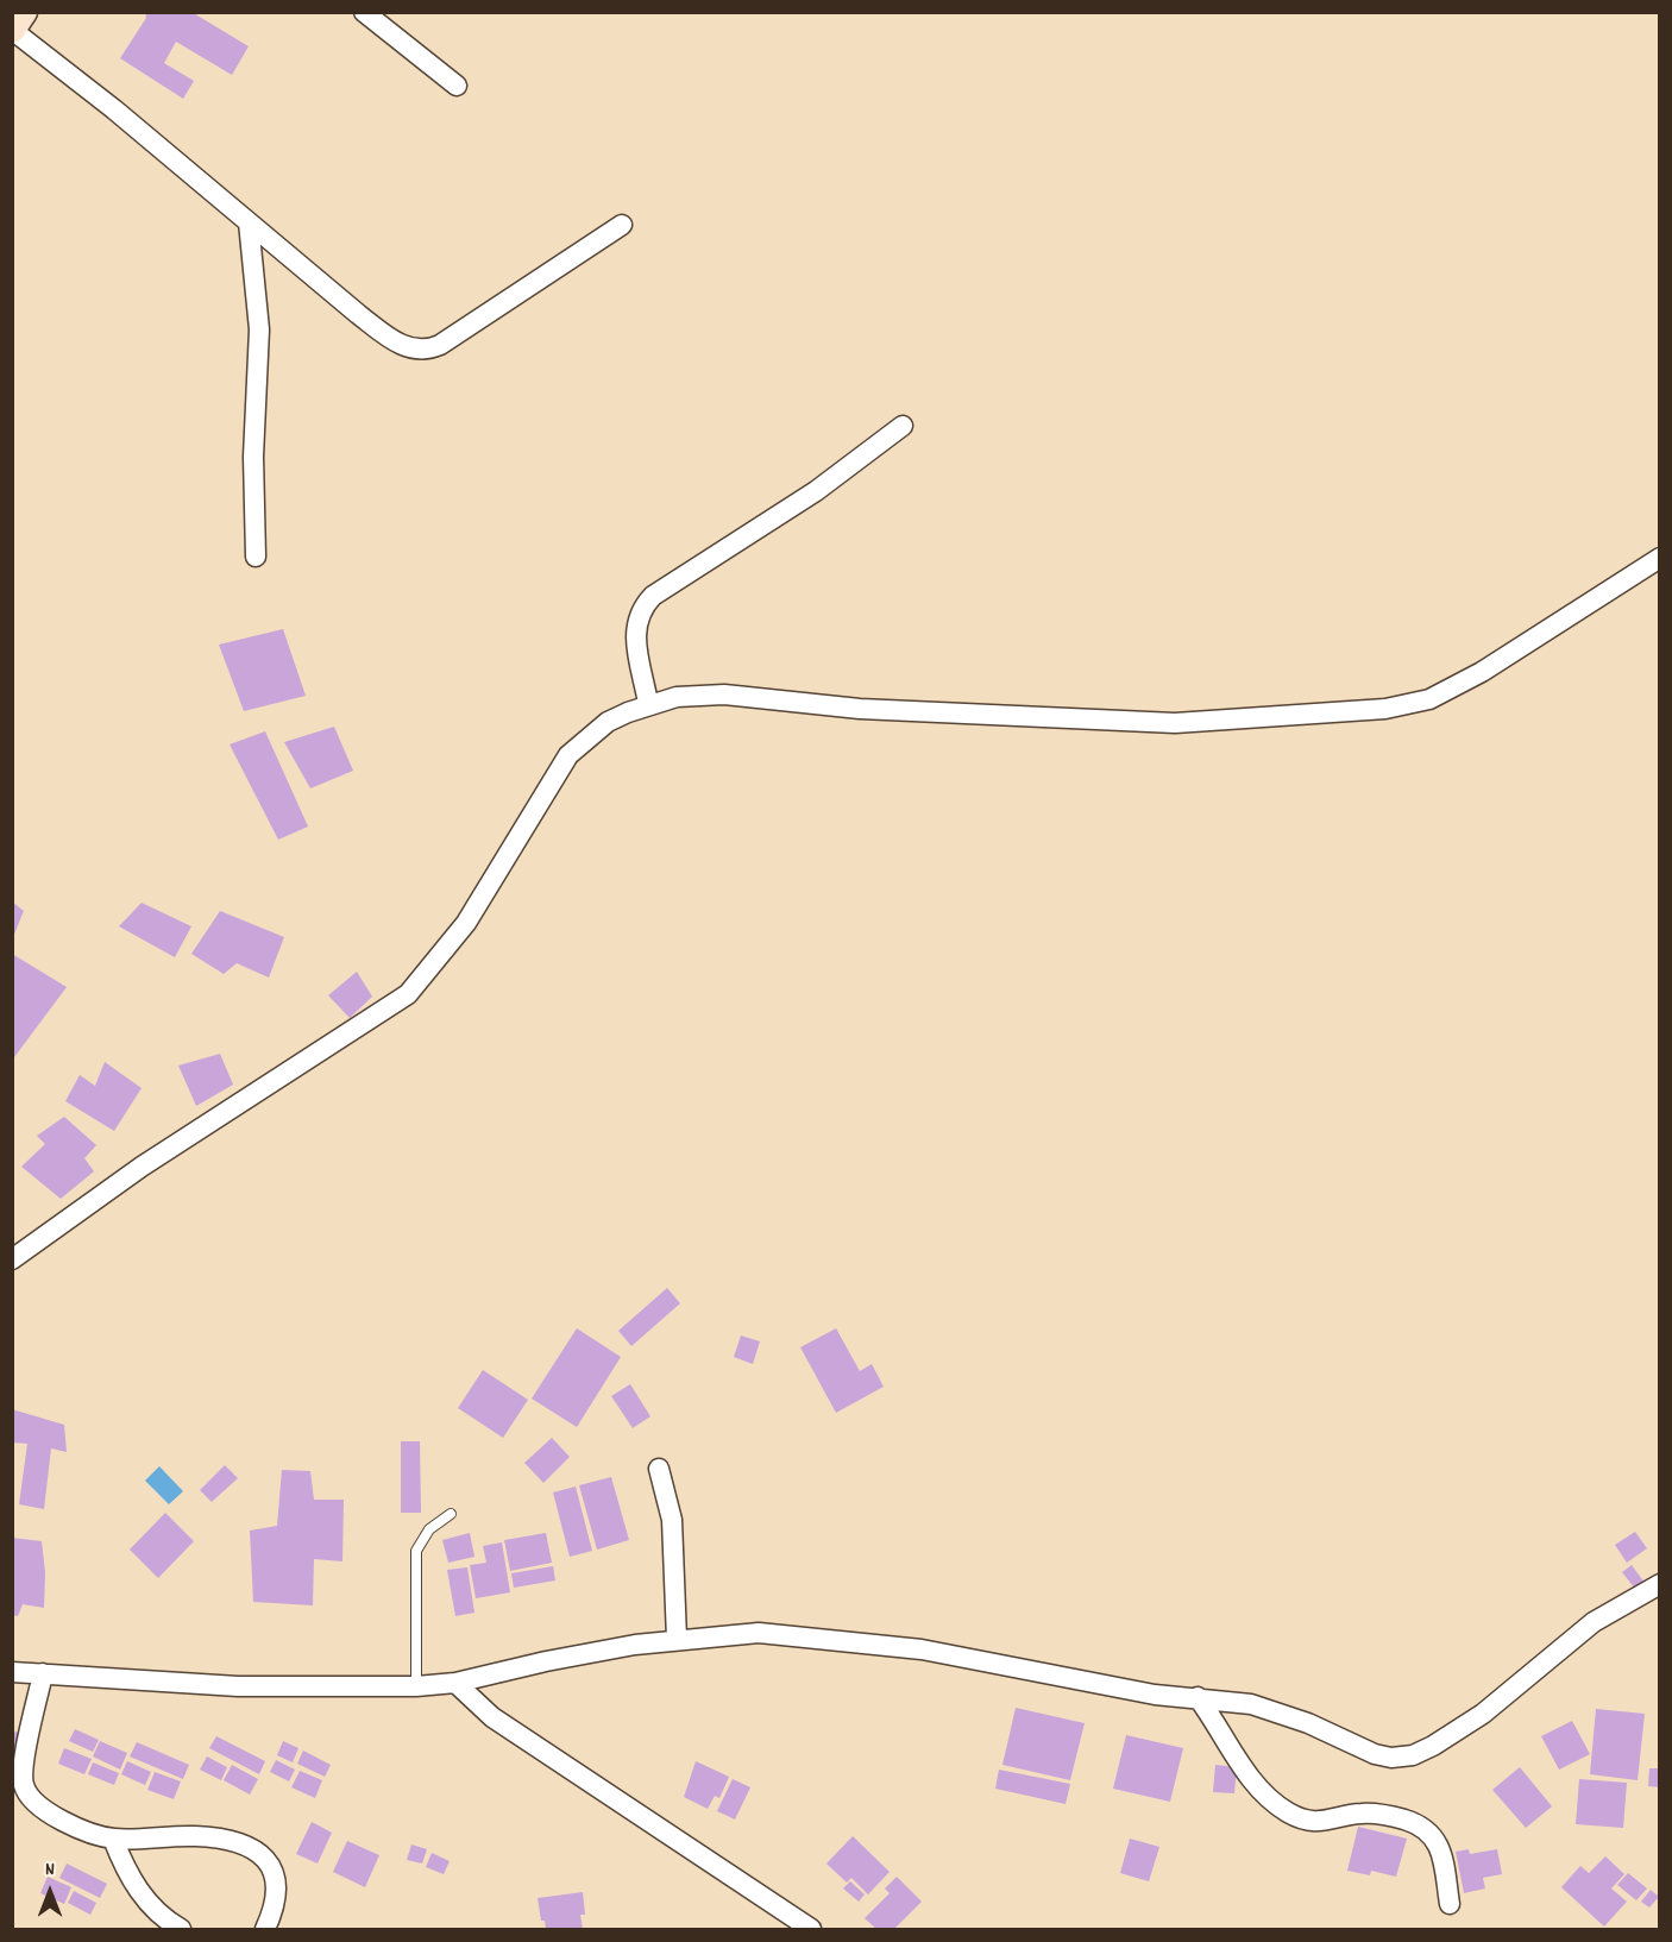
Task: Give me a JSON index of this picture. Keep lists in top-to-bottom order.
{
  "north": "top"
}
